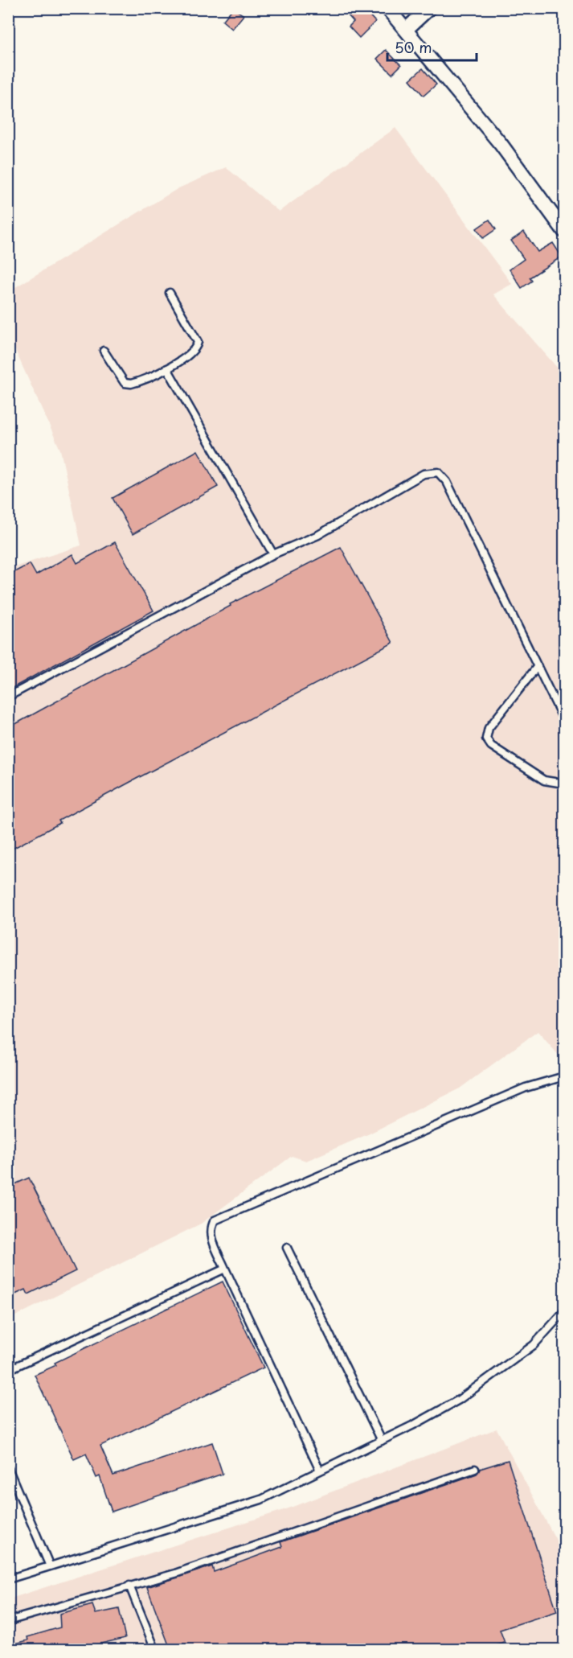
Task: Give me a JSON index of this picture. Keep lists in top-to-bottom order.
{
  "scale_bar": "50 m"
}
